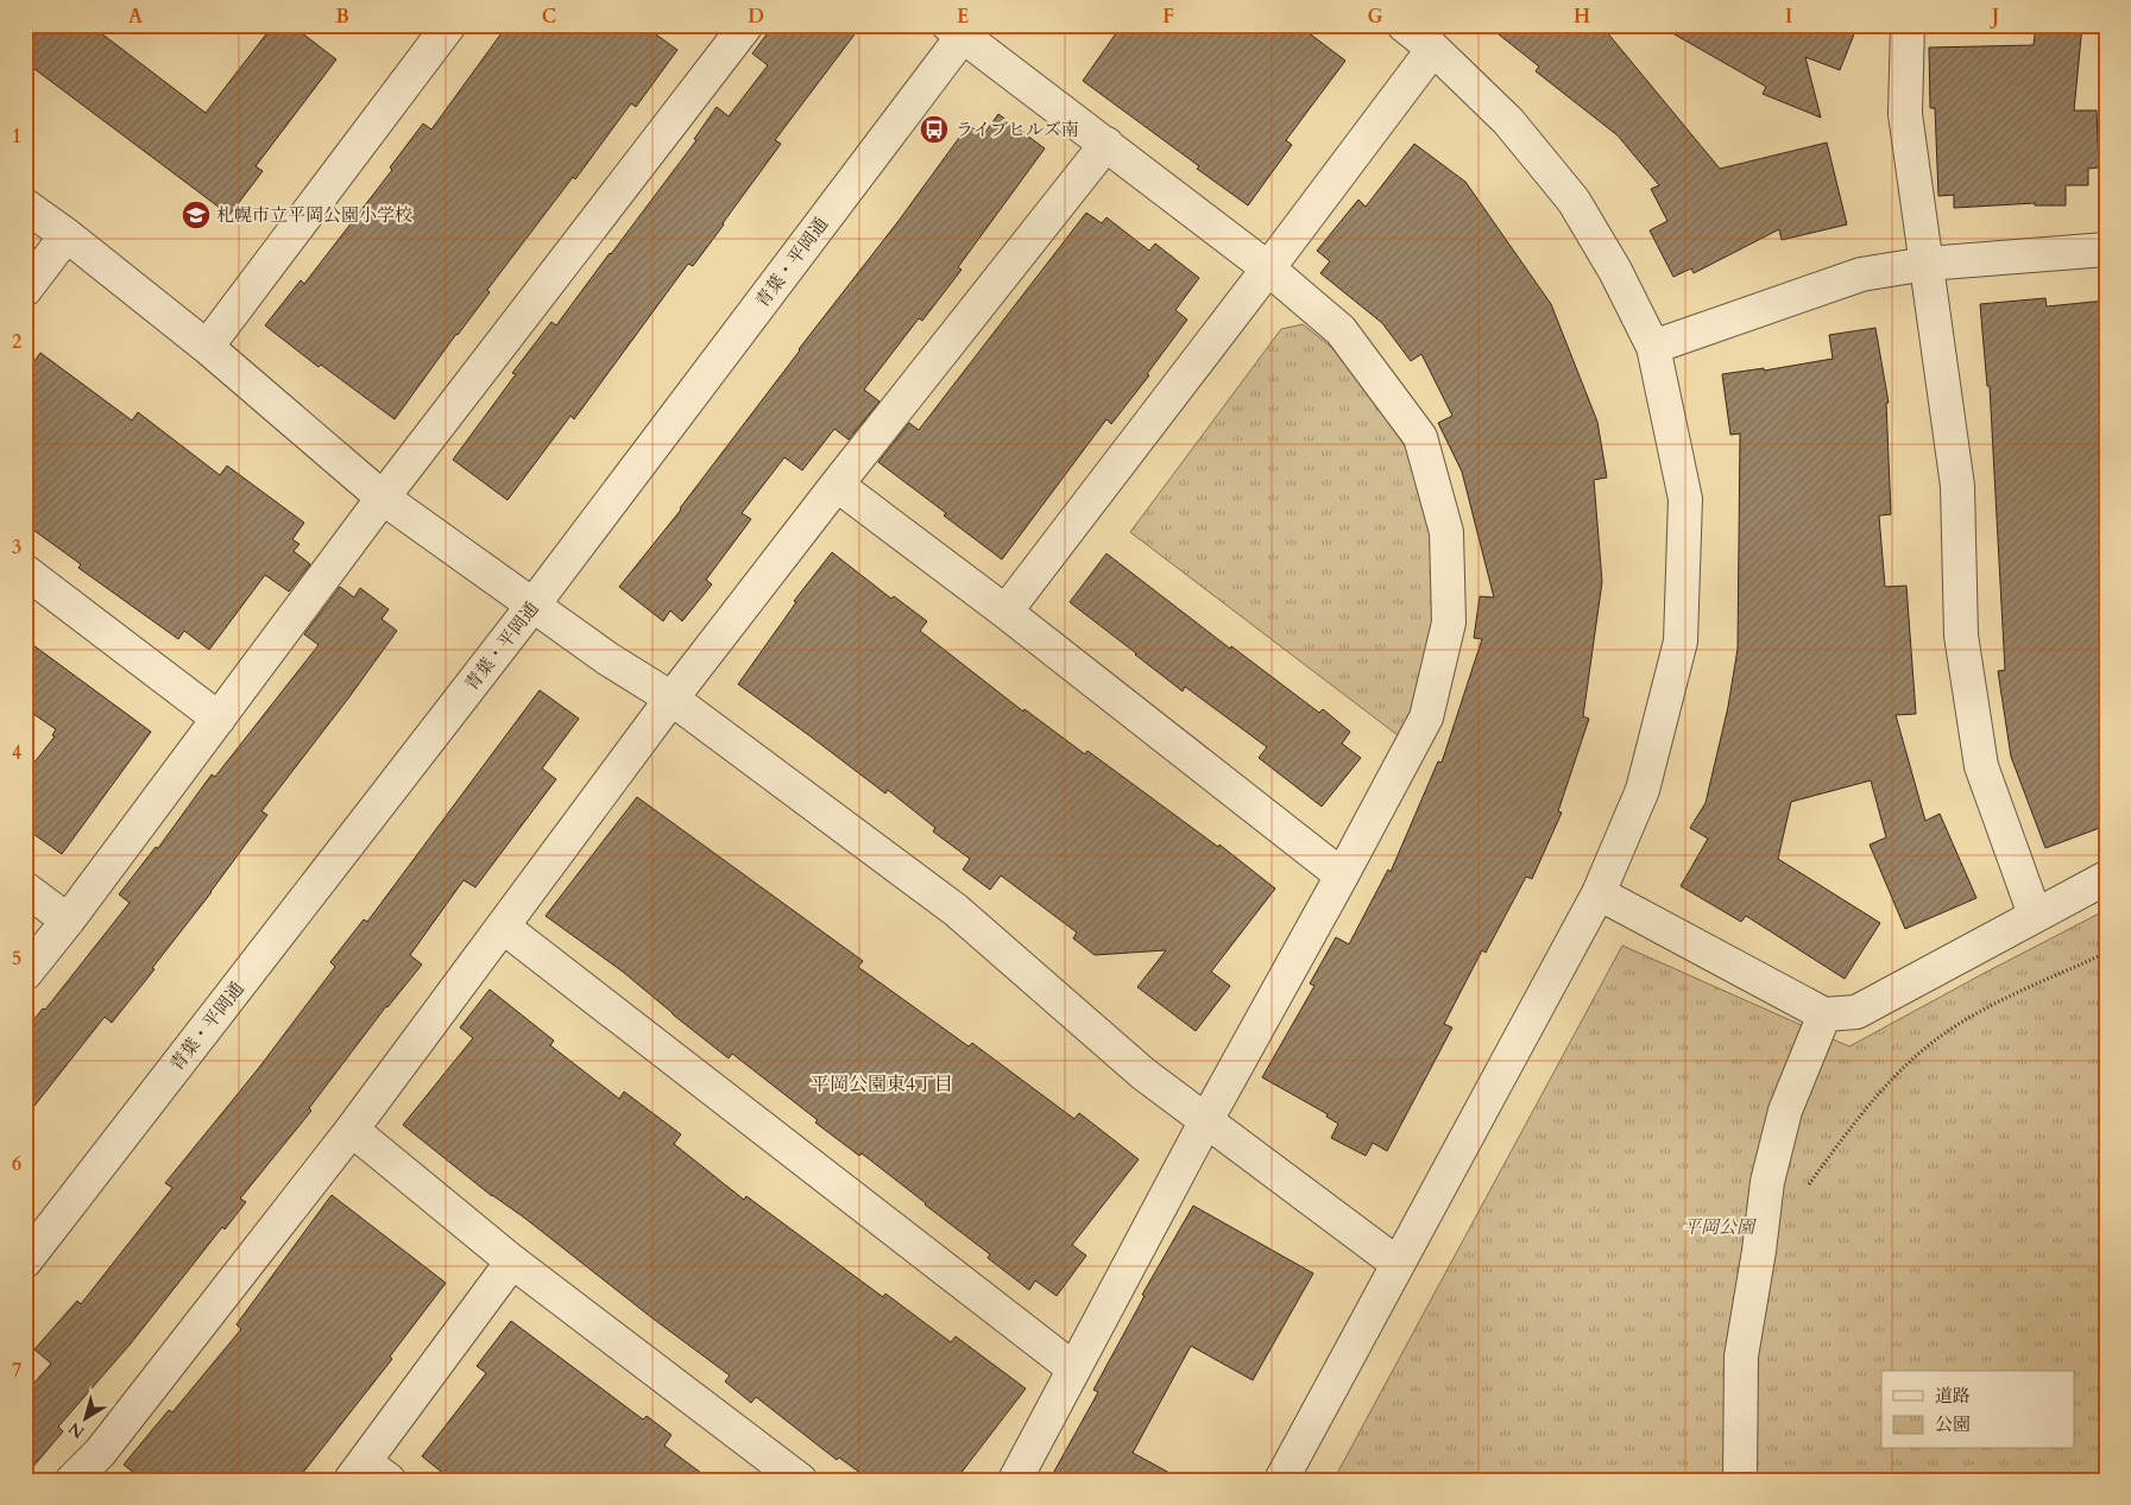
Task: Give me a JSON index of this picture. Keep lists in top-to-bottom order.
{
  "streets": {
    "street": ["青葉・平岡通"]
  },
  "districts": ["平岡公園東4丁目"],
  "parks": ["平岡公園"],
  "places": {
    "bus stop": ["ライブヒルズ南"],
    "school or university": ["札幌市立平岡公園小学校"]
  },
  "legend": ["道路", "公園"],
  "north": "bottom left",
  "grid": {
    "columns": [
      "A",
      "B",
      "C",
      "D",
      "E",
      "F",
      "G",
      "H",
      "I",
      "J"
    ],
    "rows": [
      "1",
      "2",
      "3",
      "4",
      "5",
      "6",
      "7"
    ]
  }
}
